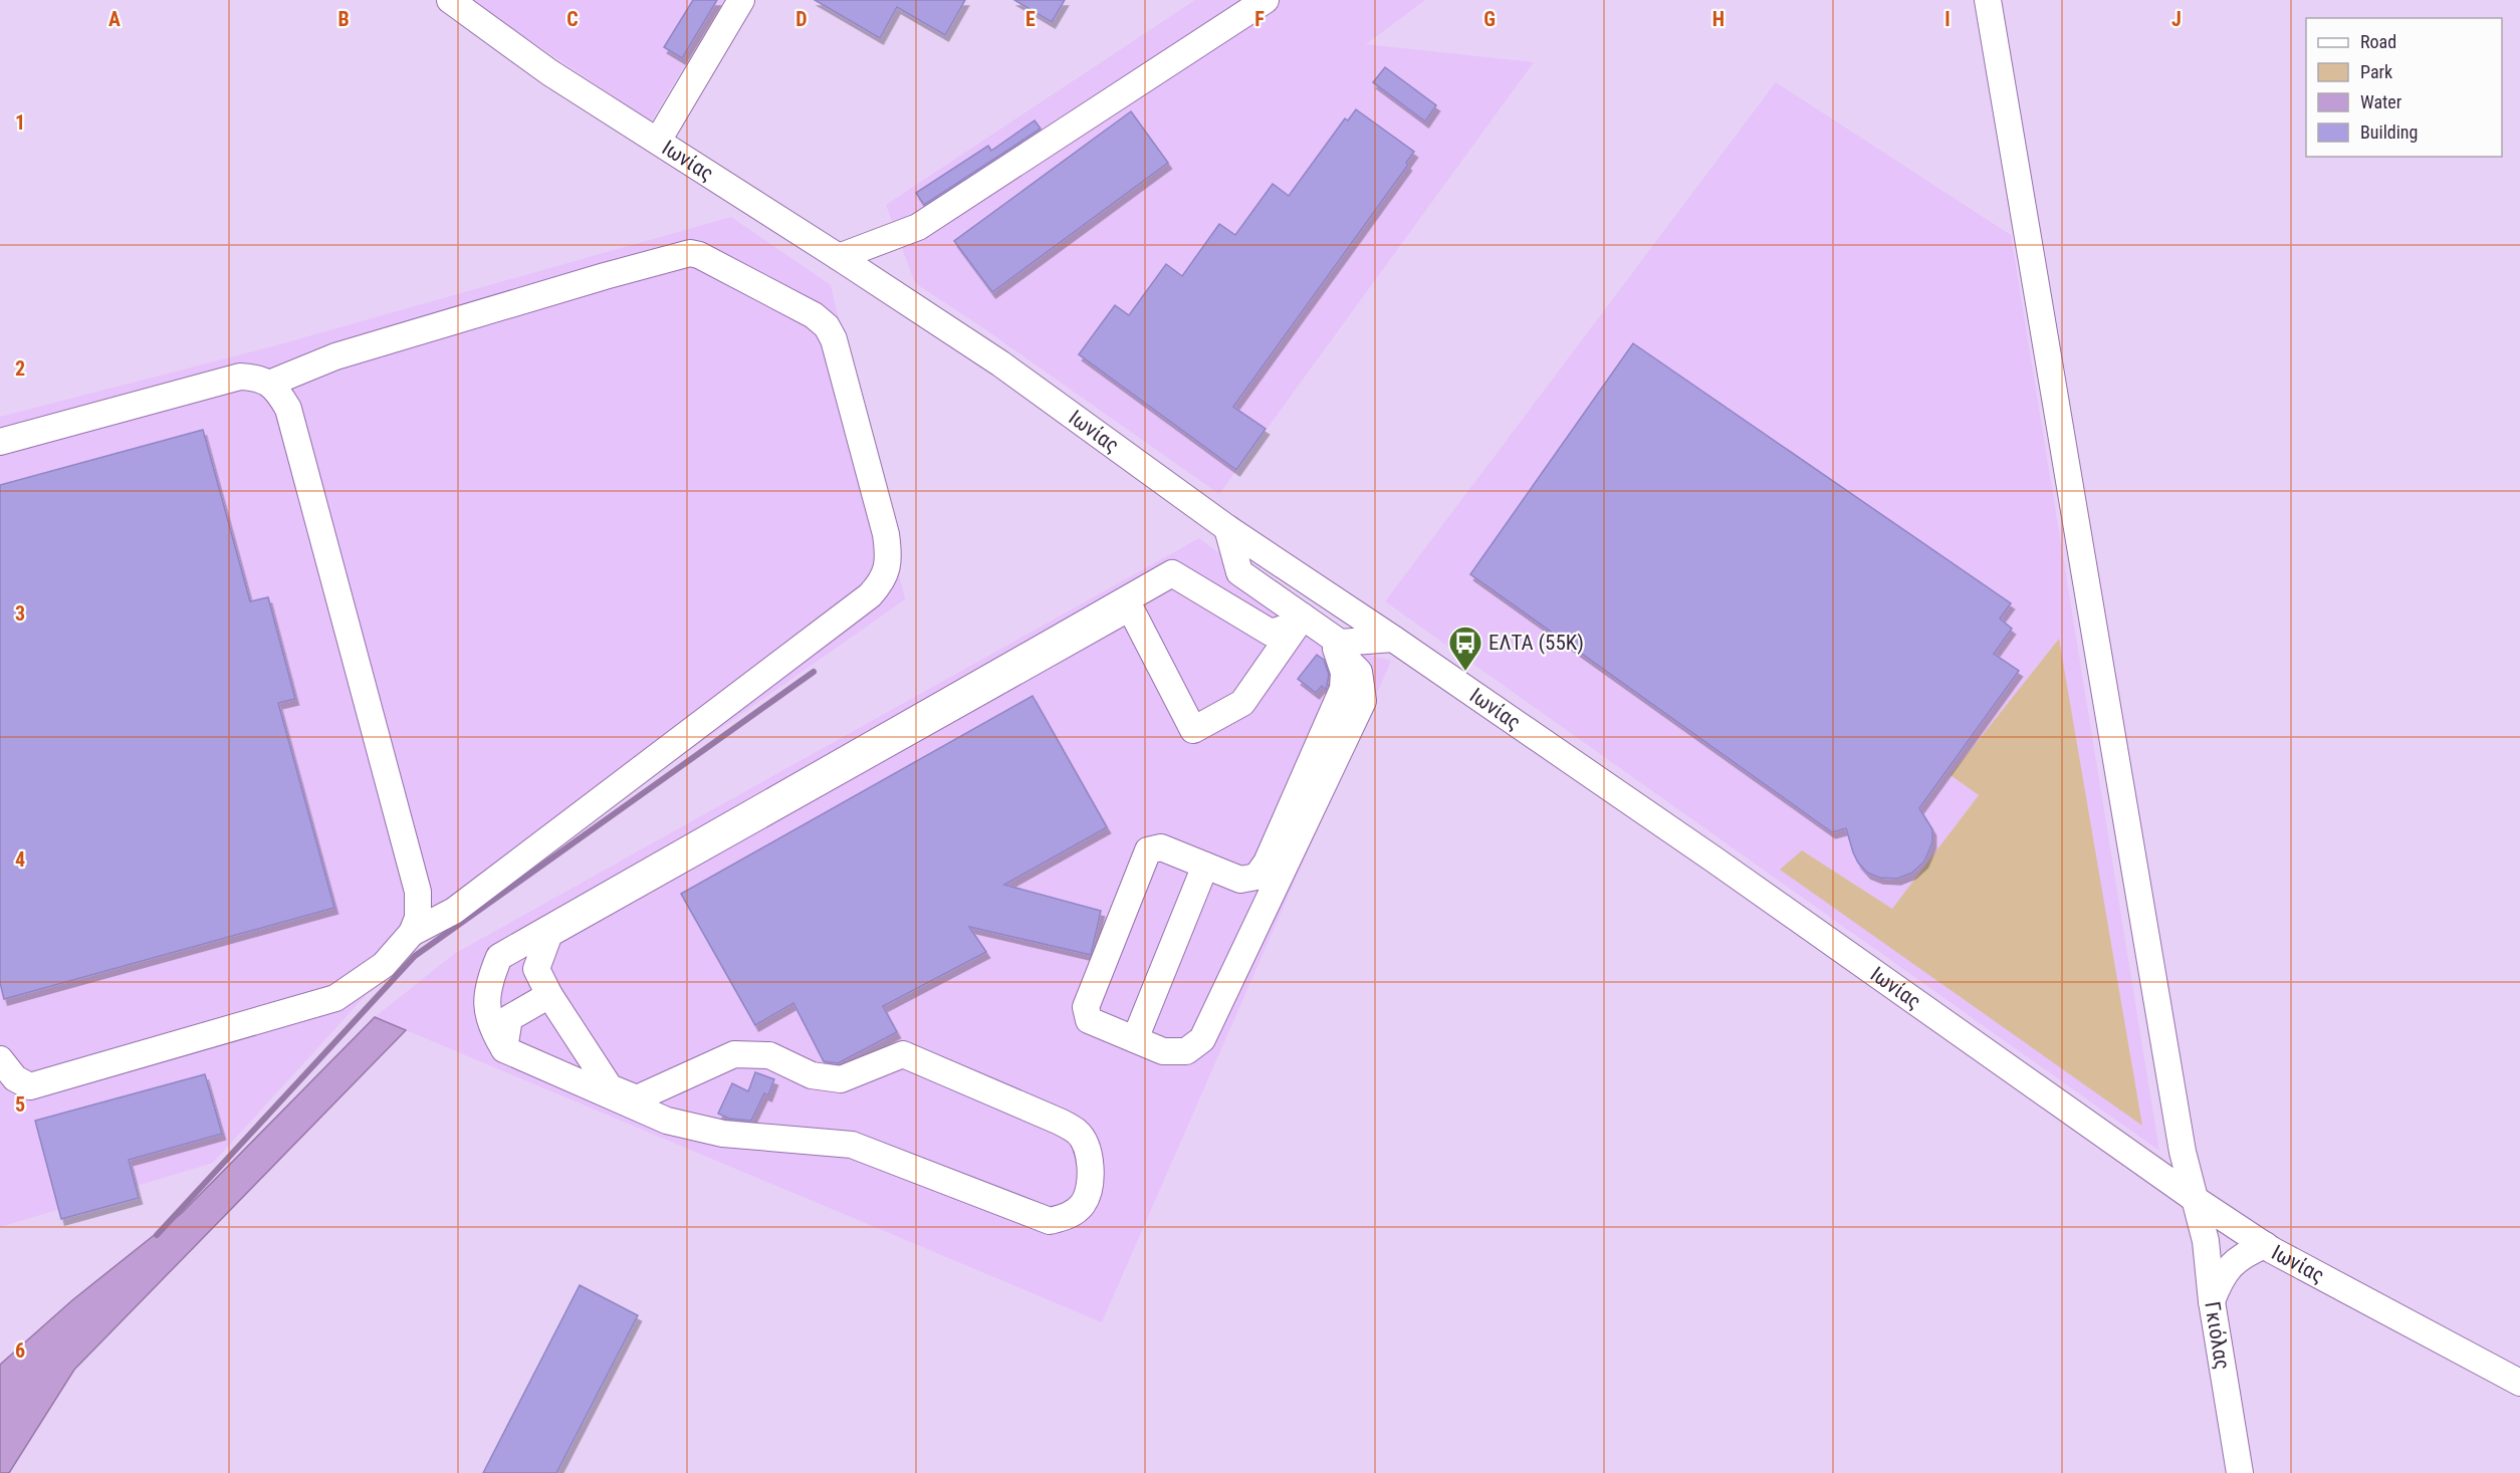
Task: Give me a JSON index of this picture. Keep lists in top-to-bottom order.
{
  "streets": {
    "street": ["Ιωνίας", "Γκιόλας"]
  },
  "crossings": [
    ["Ιωνίας", "Γκιόλας"]
  ],
  "places": {
    "bus stop": ["ΕΛΤΑ (55Κ)"]
  },
  "legend": [
    "Road",
    "Park",
    "Water",
    "Building"
  ],
  "grid": {
    "columns": [
      "A",
      "B",
      "C",
      "D",
      "E",
      "F",
      "G",
      "H",
      "I",
      "J"
    ],
    "rows": [
      "1",
      "2",
      "3",
      "4",
      "5",
      "6"
    ]
  }
}
